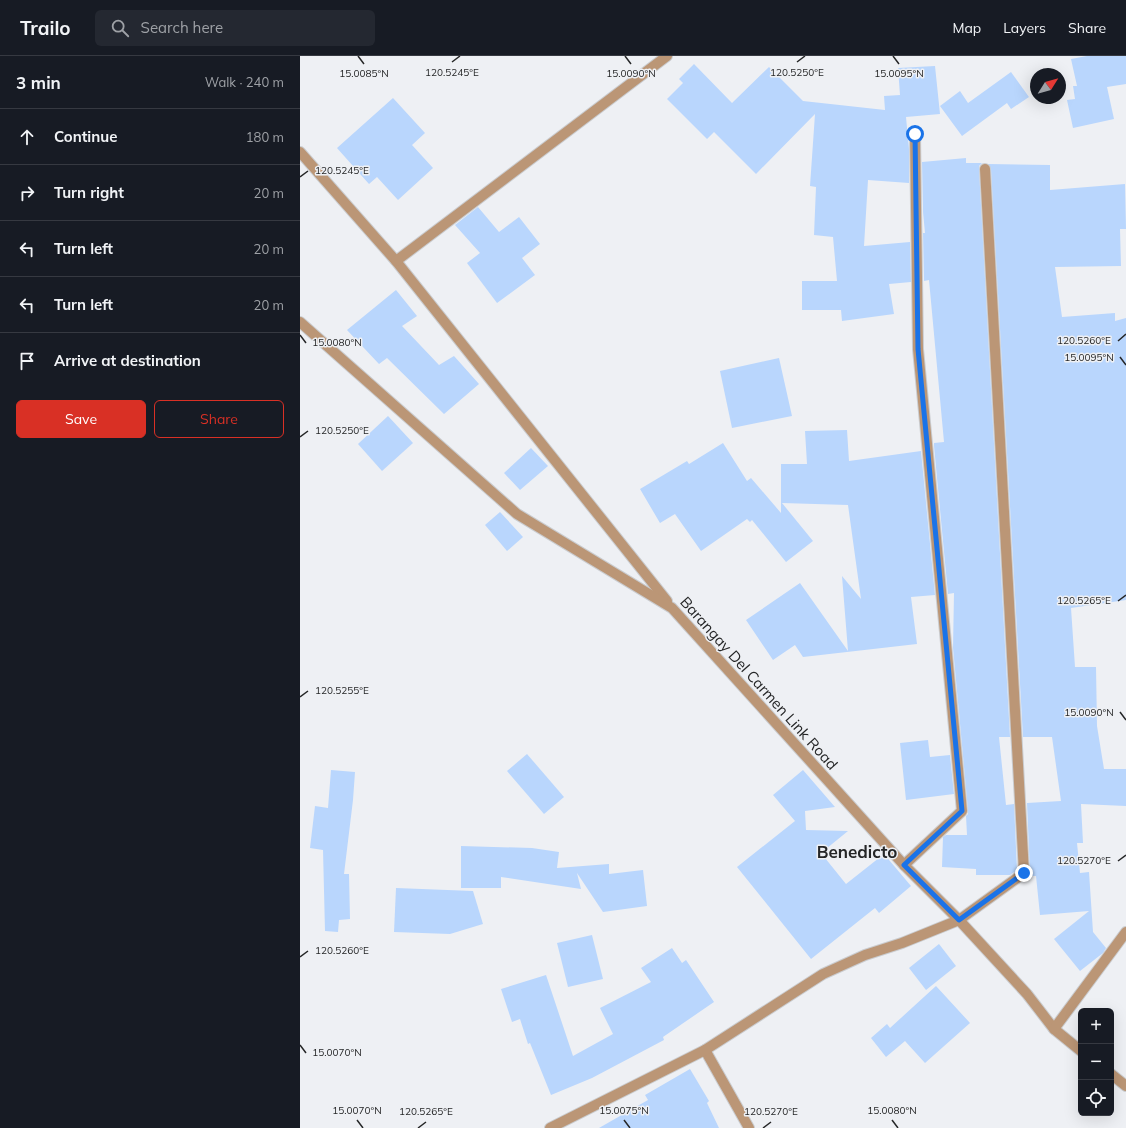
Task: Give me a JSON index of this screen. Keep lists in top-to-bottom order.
{
  "streets": {
    "street": ["Barangay Del Carmen Link Road"]
  },
  "districts": ["Benedicto"],
  "north": "top right",
  "page": {
    "header": "Trailo",
    "search": "Search here",
    "nav": ["Map", "Layers", "Share"],
    "heading": ["3 min", "Walk · 240 m"],
    "list": [
      ["Continue", "180 m"],
      ["Turn right", "20 m"],
      ["Turn left", "20 m"],
      ["Turn left", "20 m"],
      "Arrive at destination"
    ],
    "buttons": ["Save", "Share"],
    "map_buttons": ["+", "−"]
  },
  "coordinates": [
    "120.5245°E",
    "120.5250°E",
    "15.0085°N",
    "15.0090°N",
    "15.0095°N",
    "120.5260°E",
    "15.0080°N",
    "120.5265°E",
    "120.5255°E",
    "120.5270°E",
    "15.0070°N",
    "15.0075°N"
  ]
}
